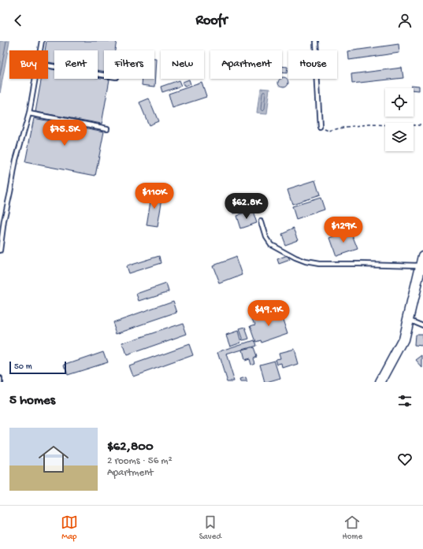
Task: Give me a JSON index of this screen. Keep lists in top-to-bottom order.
{
  "scale_bar": "50 m",
  "page": {
    "header": "Roofr",
    "chip": [
      "Buy",
      "Rent",
      "Filters",
      "New",
      "Apartment",
      "House"
    ],
    "price": [
      "$75.5K",
      "$110K",
      "$62.8K",
      "$129K",
      "$49.1K"
    ],
    "scale": "50 m",
    "heading": "5 homes",
    "list": [
      {
        "name": "$62,800",
        "note": "2 rooms · 56 m² · Apartment"
      }
    ],
    "tabs": ["Map", "Saved", "Home"]
  }
}
